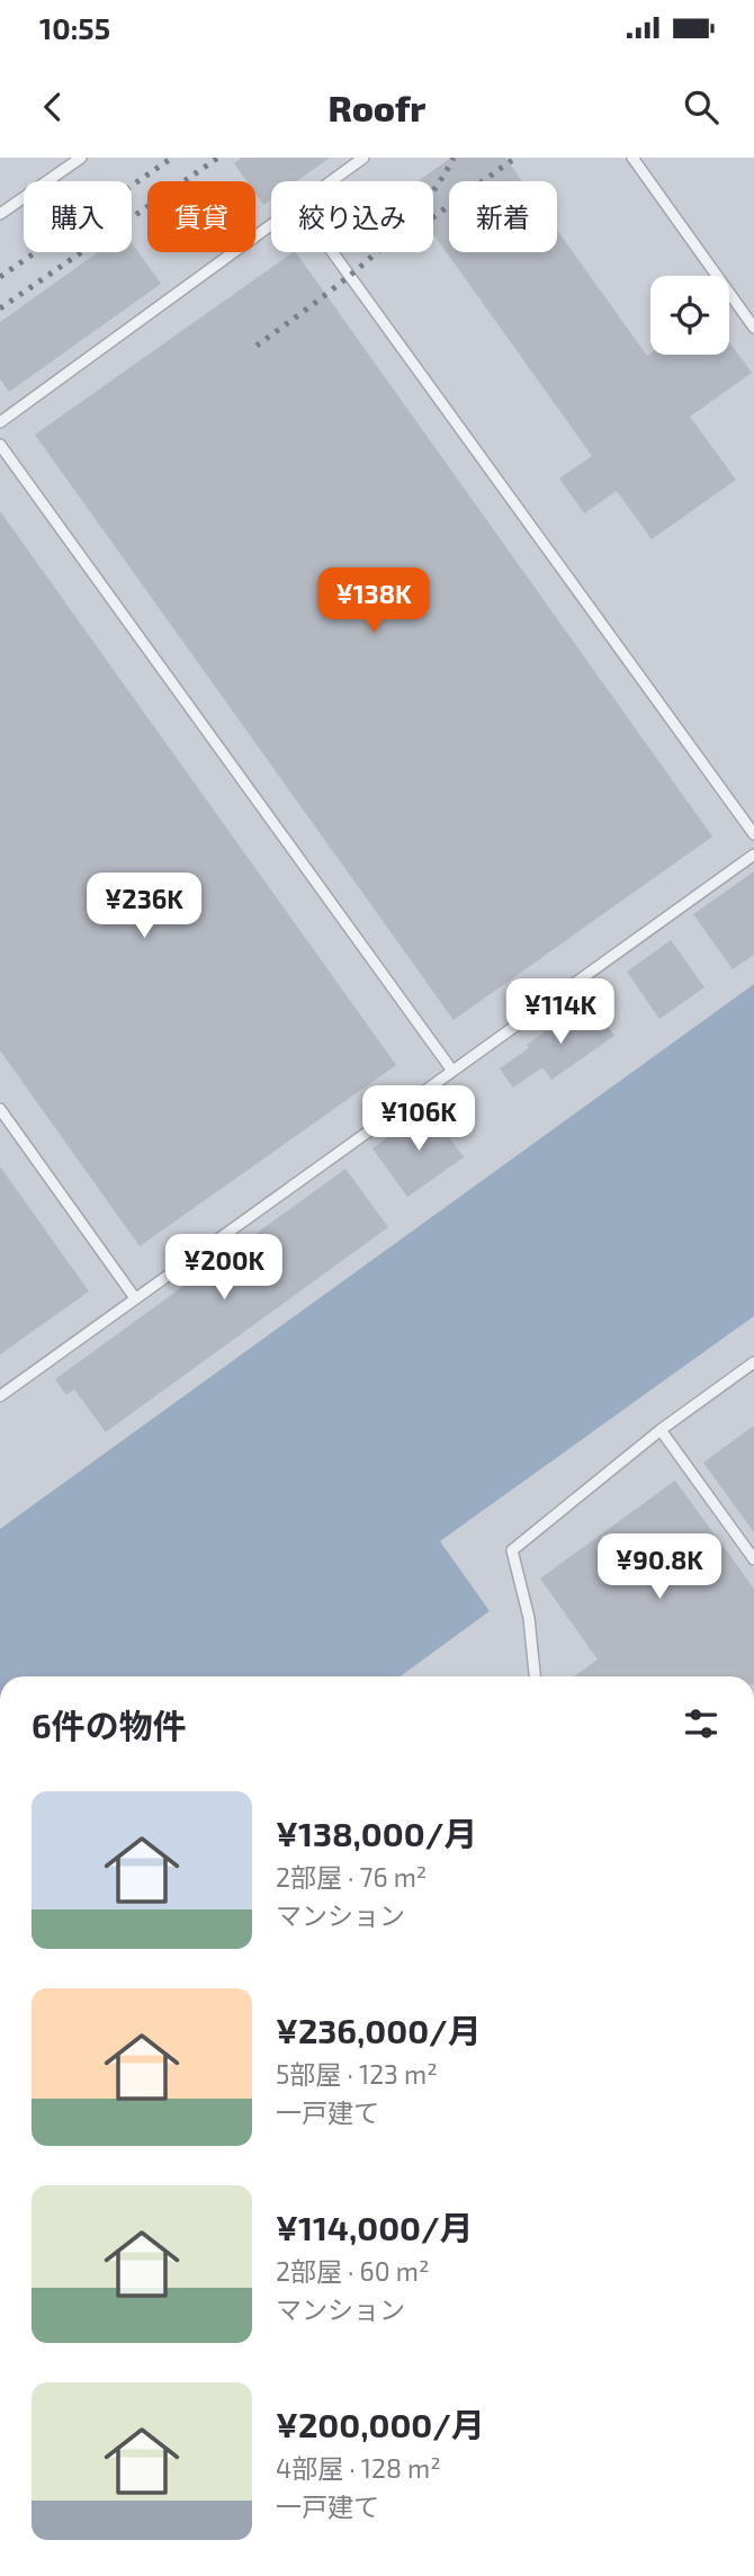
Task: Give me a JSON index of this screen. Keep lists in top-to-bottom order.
{
  "page": {
    "status": "10:55",
    "header": "Roofr",
    "chip": [
      "購入",
      "賃貸",
      "絞り込み",
      "新着"
    ],
    "price": [
      "¥138K",
      "¥236K",
      "¥114K",
      "¥106K",
      "¥200K",
      "¥90.8K"
    ],
    "heading": "6件の物件",
    "list": [
      {
        "name": "¥138,000/月",
        "note": "2部屋 · 76 m² · マンション"
      },
      {
        "name": "¥236,000/月",
        "note": "5部屋 · 123 m² · 一戸建て"
      },
      {
        "name": "¥114,000/月",
        "note": "2部屋 · 60 m² · マンション"
      },
      {
        "name": "¥200,000/月",
        "note": "4部屋 · 128 m² · 一戸建て"
      }
    ]
  }
}
